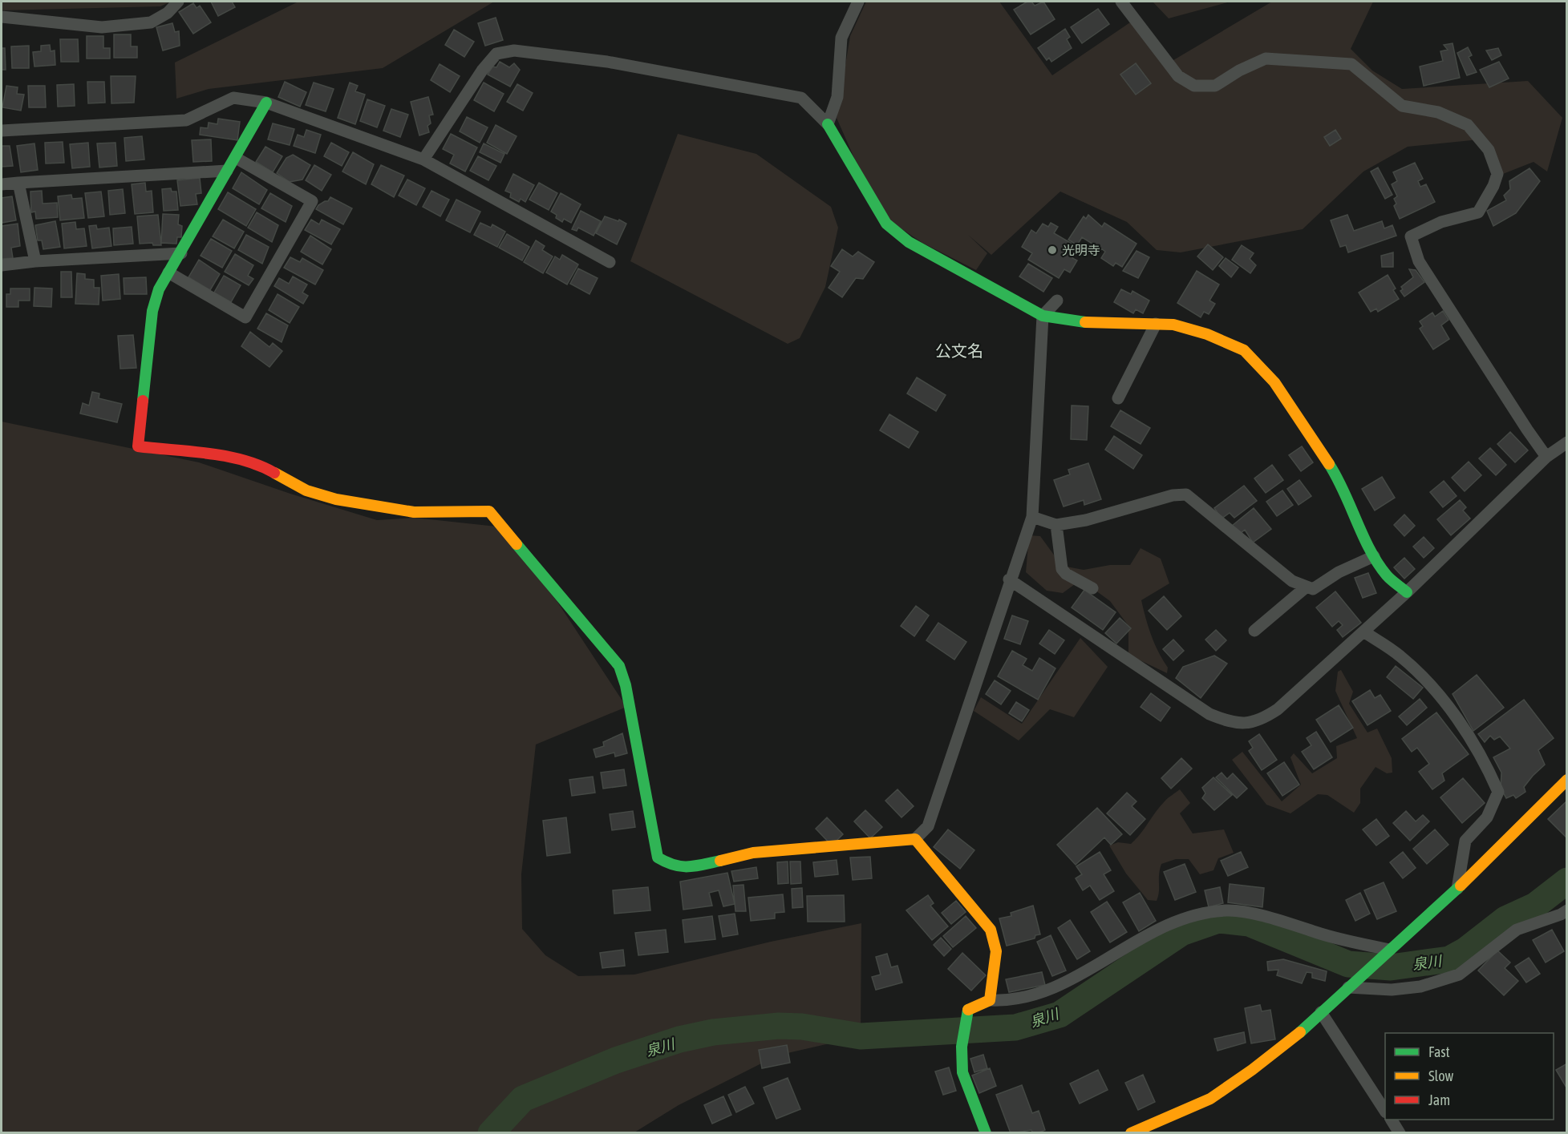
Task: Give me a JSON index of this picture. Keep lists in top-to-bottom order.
{
  "districts": ["公文名"],
  "water": ["泉川"],
  "places": ["光明寺"],
  "legend": ["Fast", "Slow", "Jam"]
}
